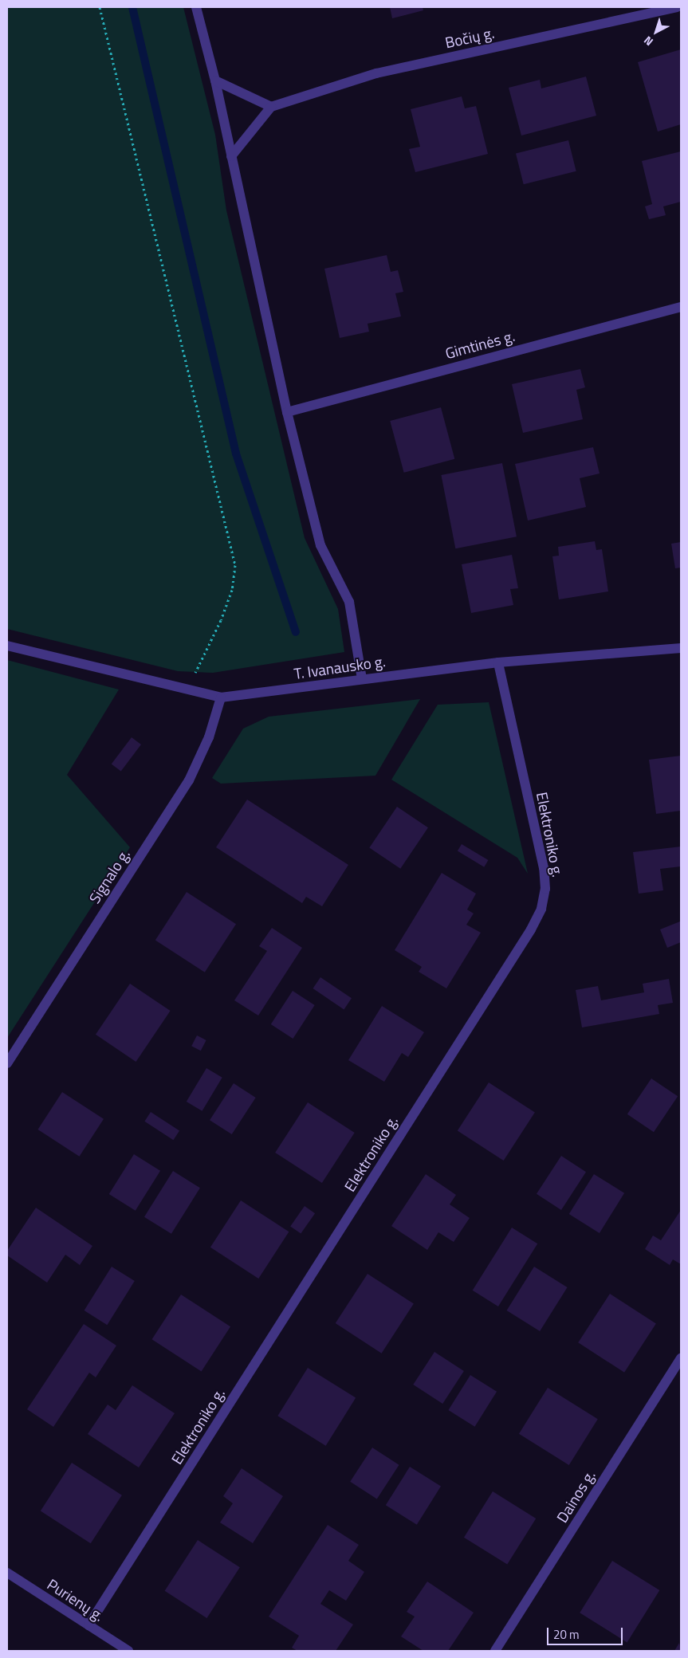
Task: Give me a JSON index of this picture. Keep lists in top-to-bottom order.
{
  "streets": {
    "street": [
      "Bočių g.",
      "Gimtinės g.",
      "T. Ivanausko g.",
      "Elektroniko g.",
      "Signalo g.",
      "Dainos g.",
      "Purienų g."
    ]
  },
  "crossings": [
    ["T. Ivanausko g.", "Elektroniko g."],
    ["T. Ivanausko g.", "Signalo g."],
    ["Elektroniko g.", "Purienų g."]
  ],
  "scale_bar": "20 m",
  "north": "bottom left"
}
